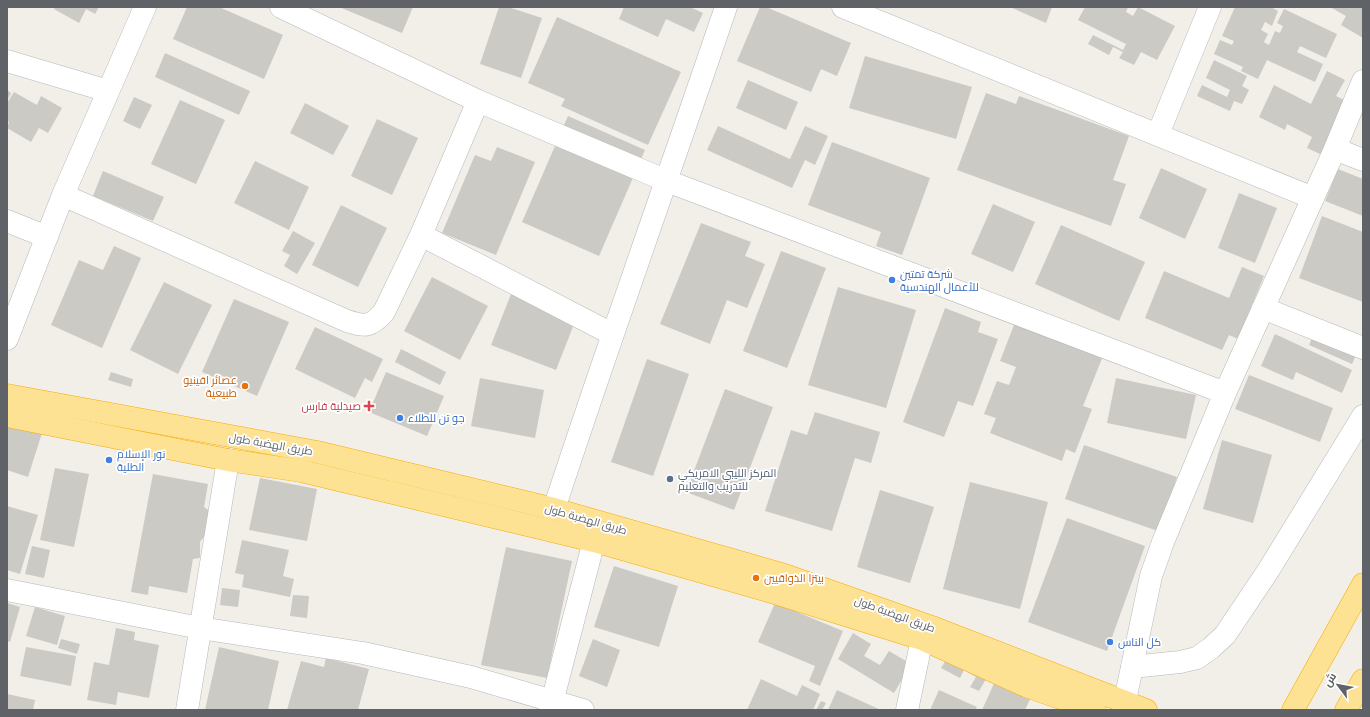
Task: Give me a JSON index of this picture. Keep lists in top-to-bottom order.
{
  "streets": {
    "highway": ["طريق الهضبة طول"]
  },
  "places": {
    "other": [
      "شركة تمتين للأعمال الهندسية",
      "عصائر افينيو طبيعية",
      "جو تن للطلاء",
      "نور الإسلام الطلية",
      "المركز الليبي الامريكي للتدريب والتعليم",
      "بيتزا الذواقيين",
      "كل الناس"
    ],
    "health": ["صيدلية فارس"]
  },
  "north": "top left"
}
